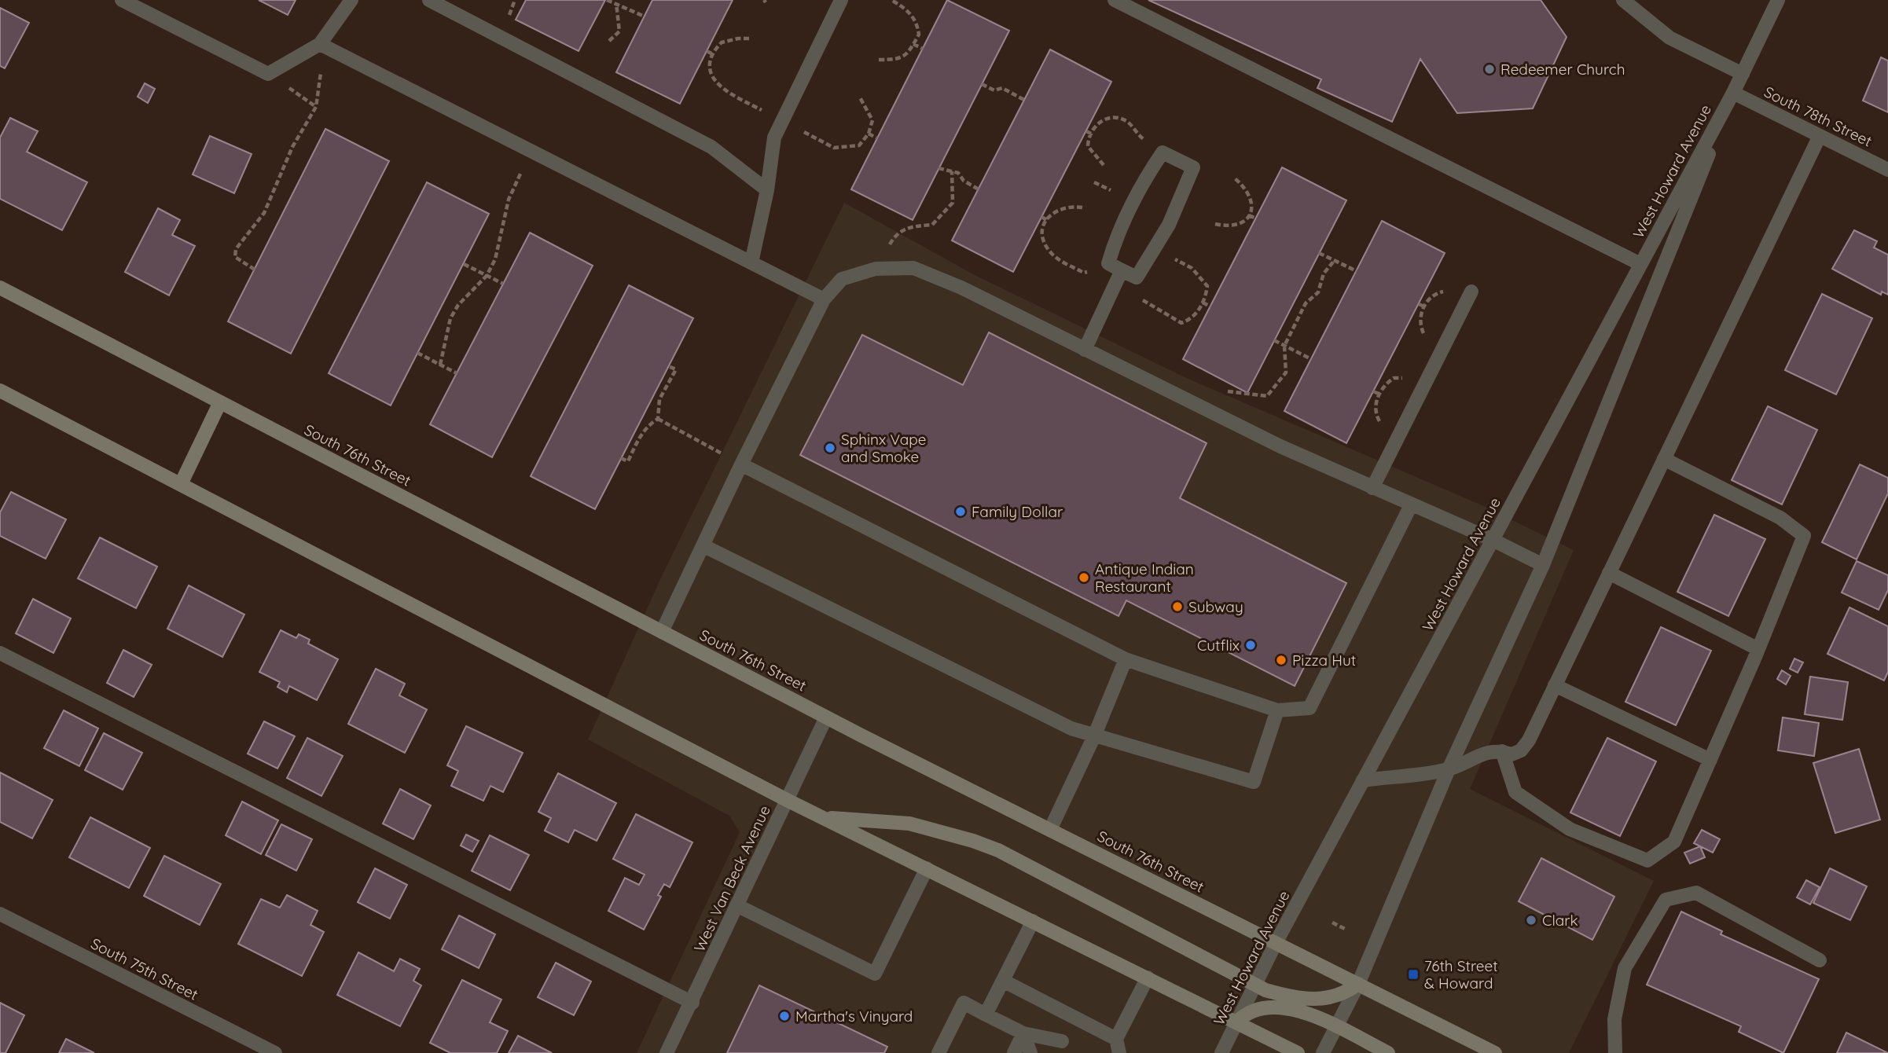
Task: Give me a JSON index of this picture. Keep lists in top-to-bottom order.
{
  "streets": {
    "main road": ["South 76th Street"],
    "street": [
      "South 78th Street",
      "West Howard Avenue",
      "West Van Beck Avenue",
      "South 75th Street"
    ]
  },
  "crossings": [
    ["South 78th Street", "West Howard Avenue"],
    ["West Howard Avenue", "South 76th Street"],
    ["South 76th Street", "West Van Beck Avenue"]
  ],
  "places": {
    "other": [
      "Redeemer Church",
      "Sphinx Vape and Smoke",
      "Family Dollar",
      "Antique Indian Restaurant",
      "Subway",
      "Cutflix",
      "Pizza Hut",
      "Clark",
      "Martha's Vinyard"
    ],
    "transit": ["76th Street & Howard"]
  }
}
